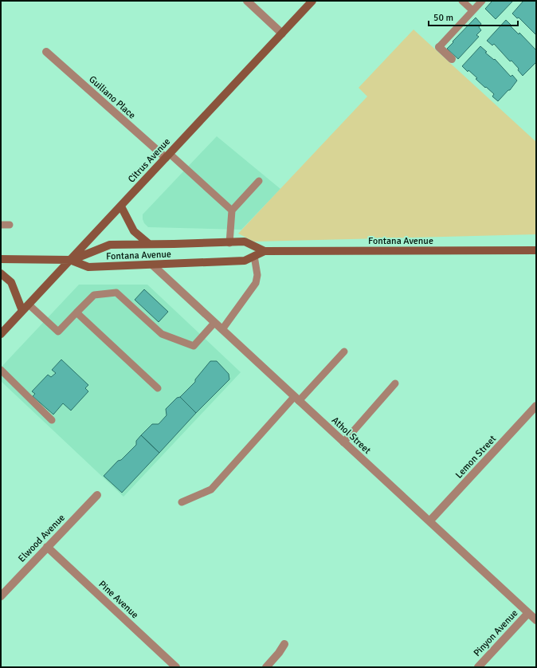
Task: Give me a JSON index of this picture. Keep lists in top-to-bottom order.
{
  "streets": {
    "main road": ["Citrus Avenue", "Fontana Avenue"],
    "street": [
      "Guiliano Place",
      "Athol Street",
      "Lemon Street",
      "Elwood Avenue",
      "Pine Avenue",
      "Pinyon Avenue"
    ]
  },
  "crossings": [
    ["Guiliano Place", "Citrus Avenue"],
    ["Citrus Avenue", "Fontana Avenue"],
    ["Fontana Avenue", "Athol Street"],
    ["Athol Street", "Lemon Street"],
    ["Athol Street", "Pinyon Avenue"],
    ["Elwood Avenue", "Pine Avenue"]
  ],
  "scale_bar": "50 m"
}
